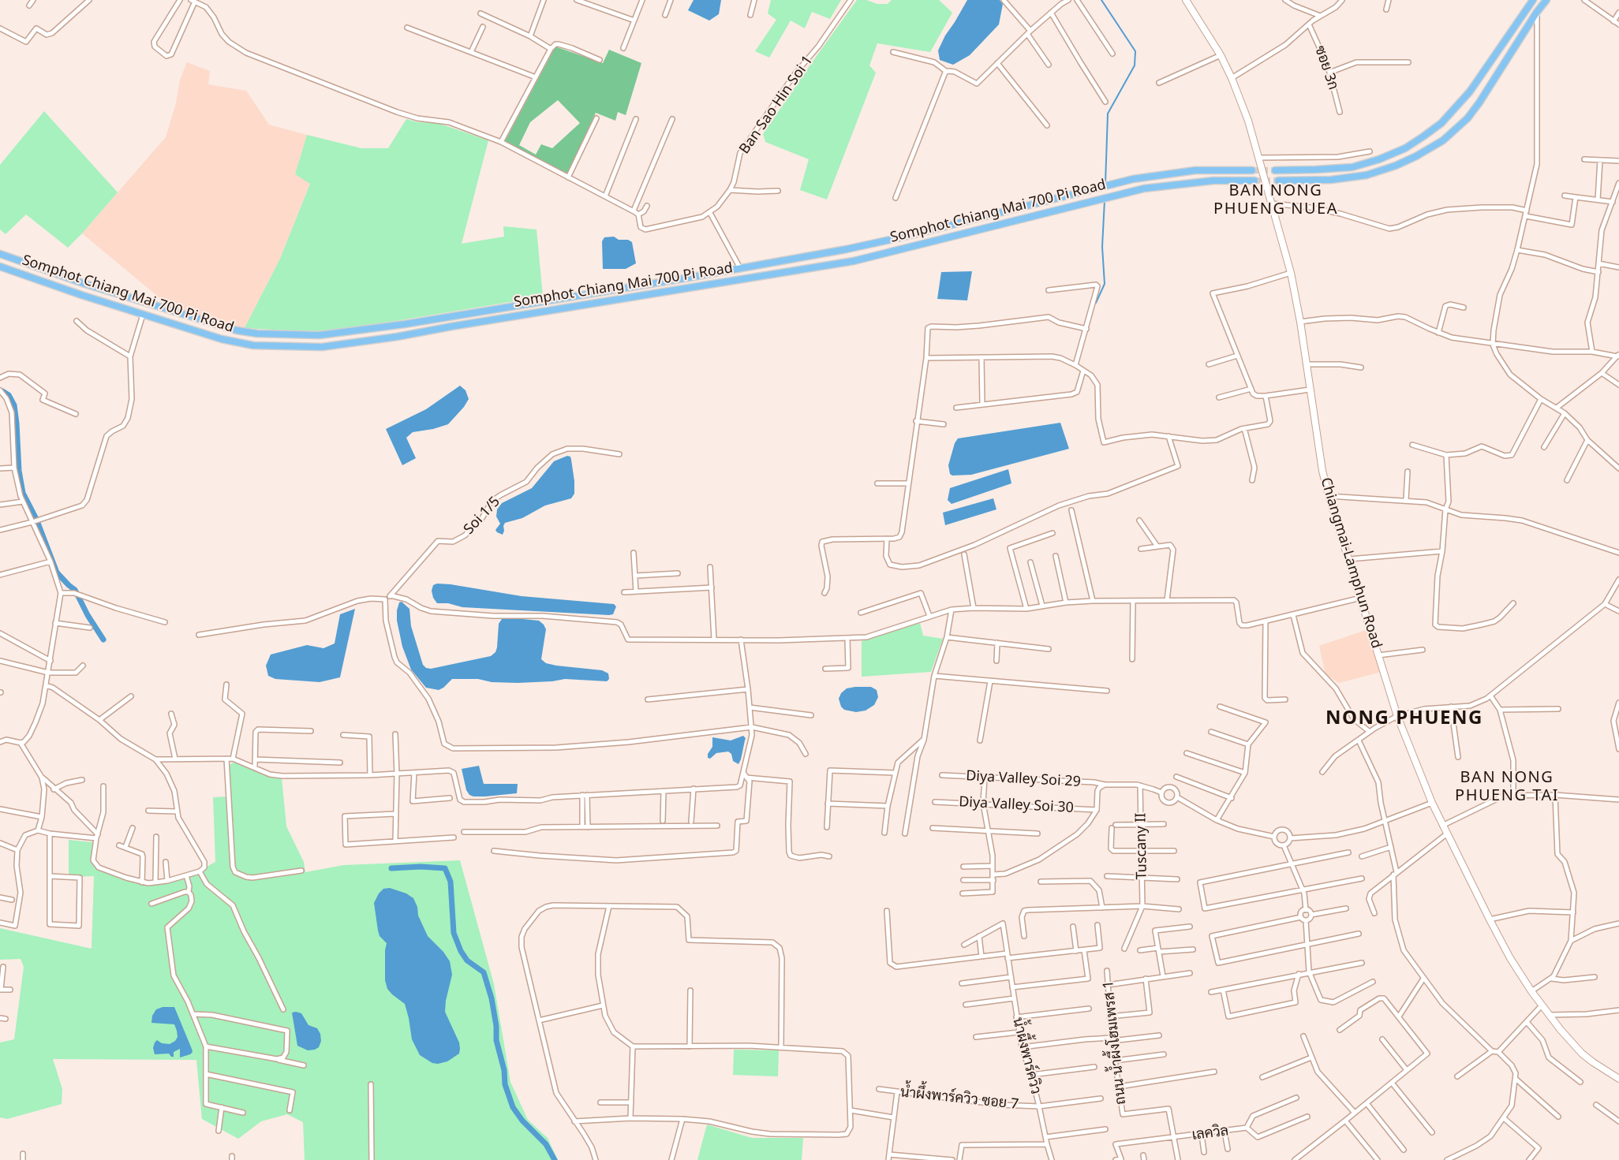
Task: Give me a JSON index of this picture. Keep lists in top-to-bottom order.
{
  "streets": {
    "main road": ["Somphot Chiang Mai 700 Pi Road", "Chiangmai-Lamphun Road"],
    "street": [
      "ซอย 3ก",
      "Ban Sao Hin Soi 1",
      "Soi 1/5",
      "Diya Valley Soi 29",
      "Diya Valley Soi 30",
      "Tuscany II",
      "ถนน น้ำผึ้งโฮมเพรส 1",
      "น้ำผึ้งพาร์ควิว",
      "น้ำผึ้งพาร์ควิว ซอย 7",
      "เลควิล"
    ]
  },
  "crossings": [
    ["Diya Valley Soi 29", "Tuscany II"],
    ["ถนน น้ำผึ้งโฮมเพรส 1", "เลควิล"],
    ["น้ำผึ้งพาร์ควิว", "น้ำผึ้งพาร์ควิว ซอย 7"]
  ],
  "districts": ["BAN NONG PHUENG NUEA", "NONG PHUENG", "BAN NONG PHUENG TAI"]
}
